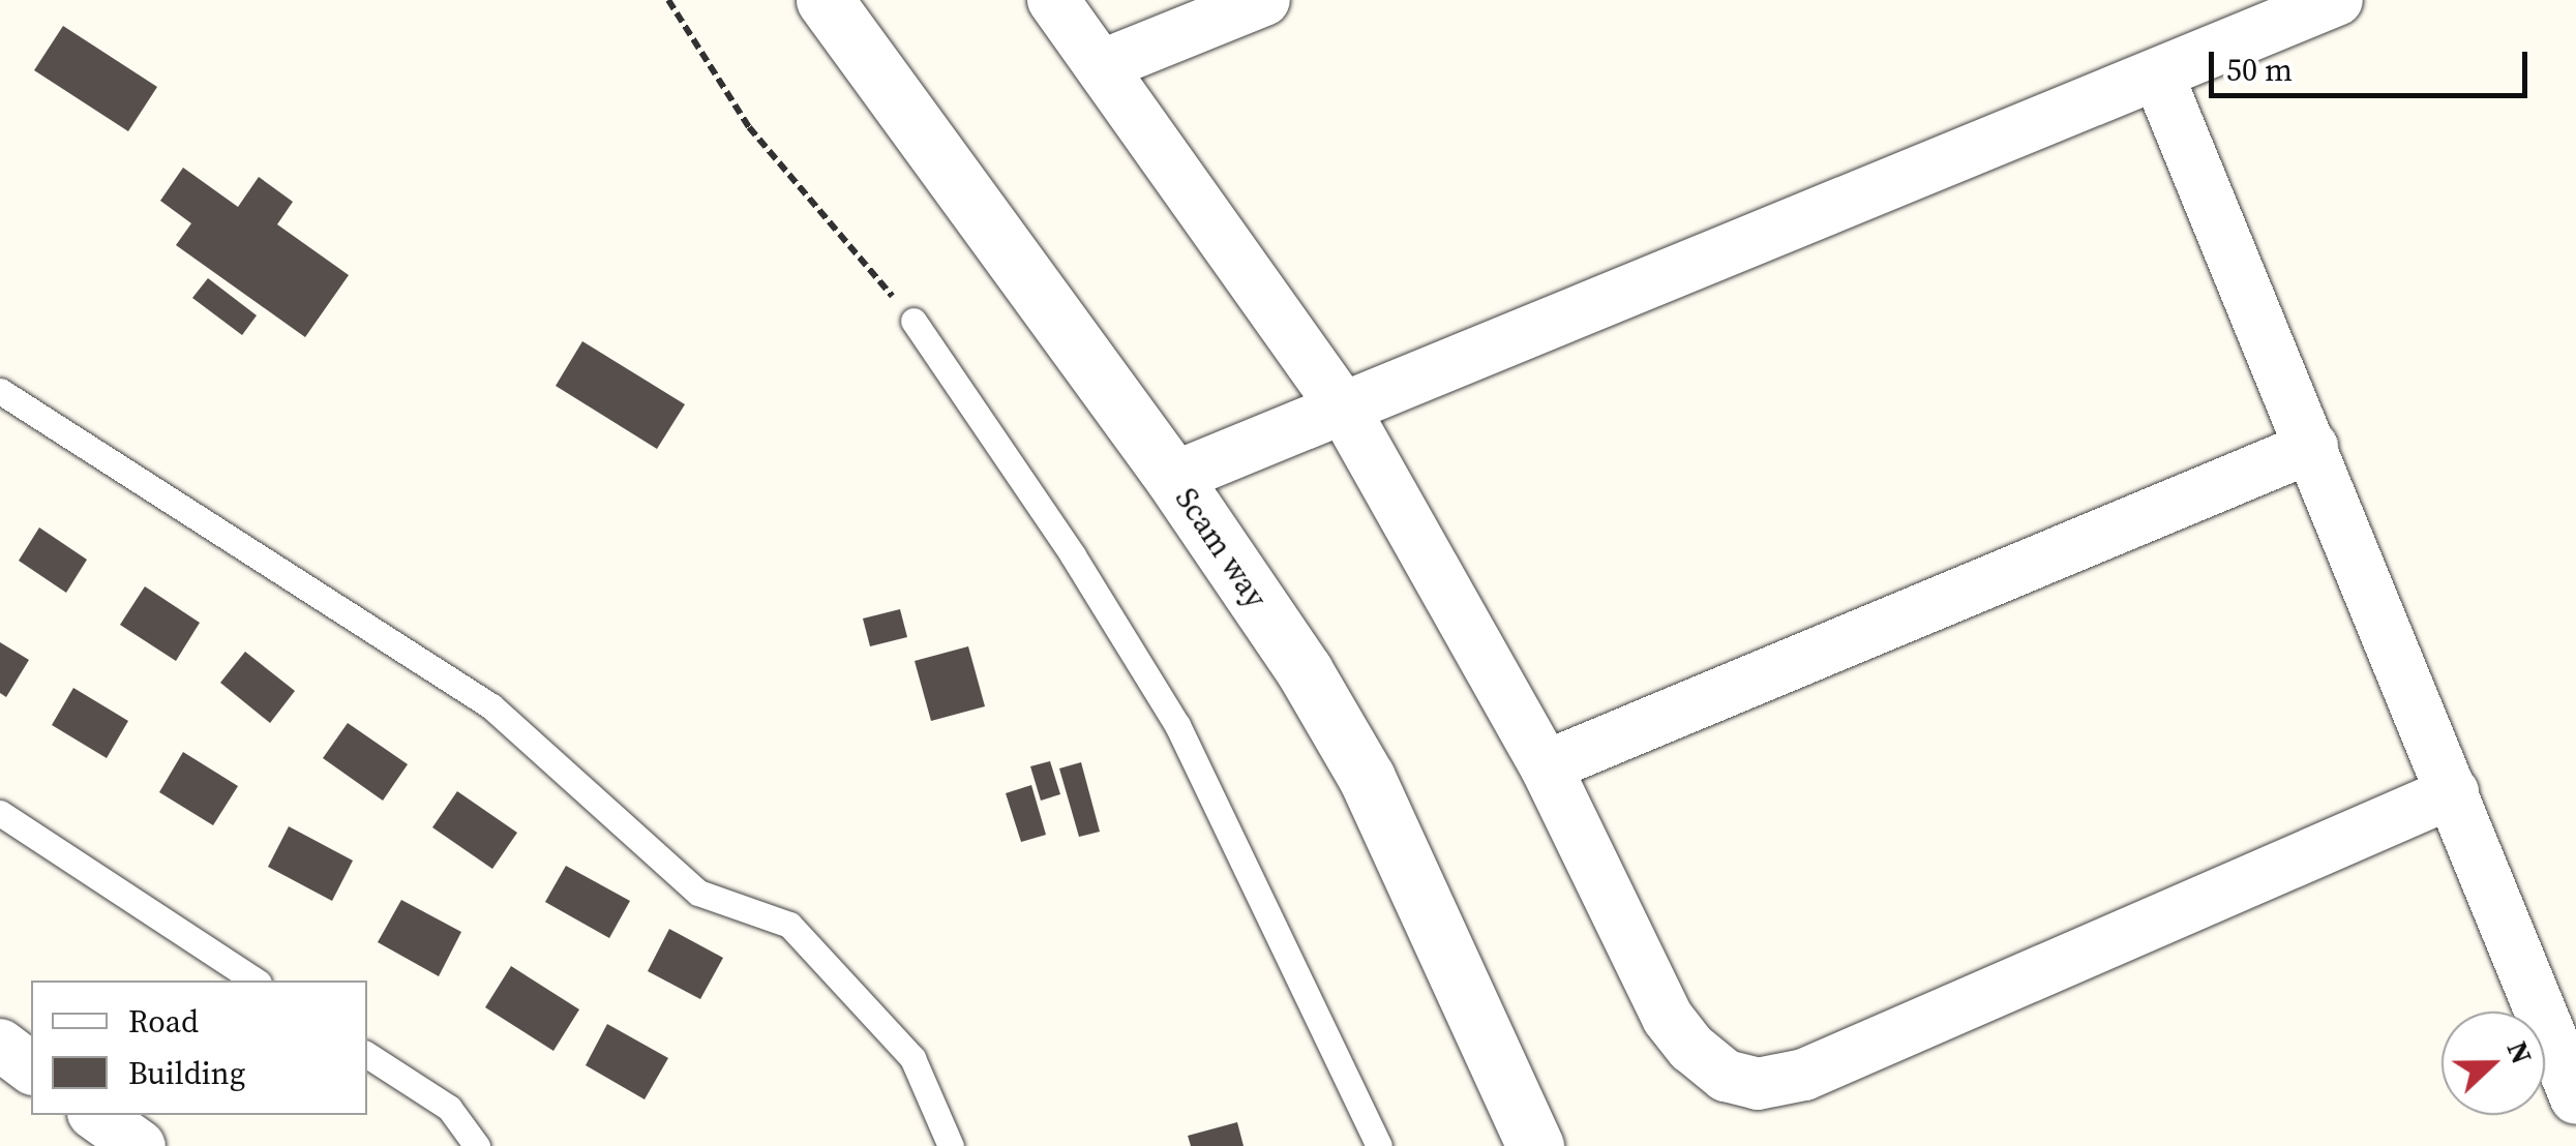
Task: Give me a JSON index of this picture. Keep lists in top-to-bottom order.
{
  "streets": {
    "street": ["Scam way"]
  },
  "legend": ["Road", "Building"],
  "scale_bar": "50 m",
  "north": "right"
}
